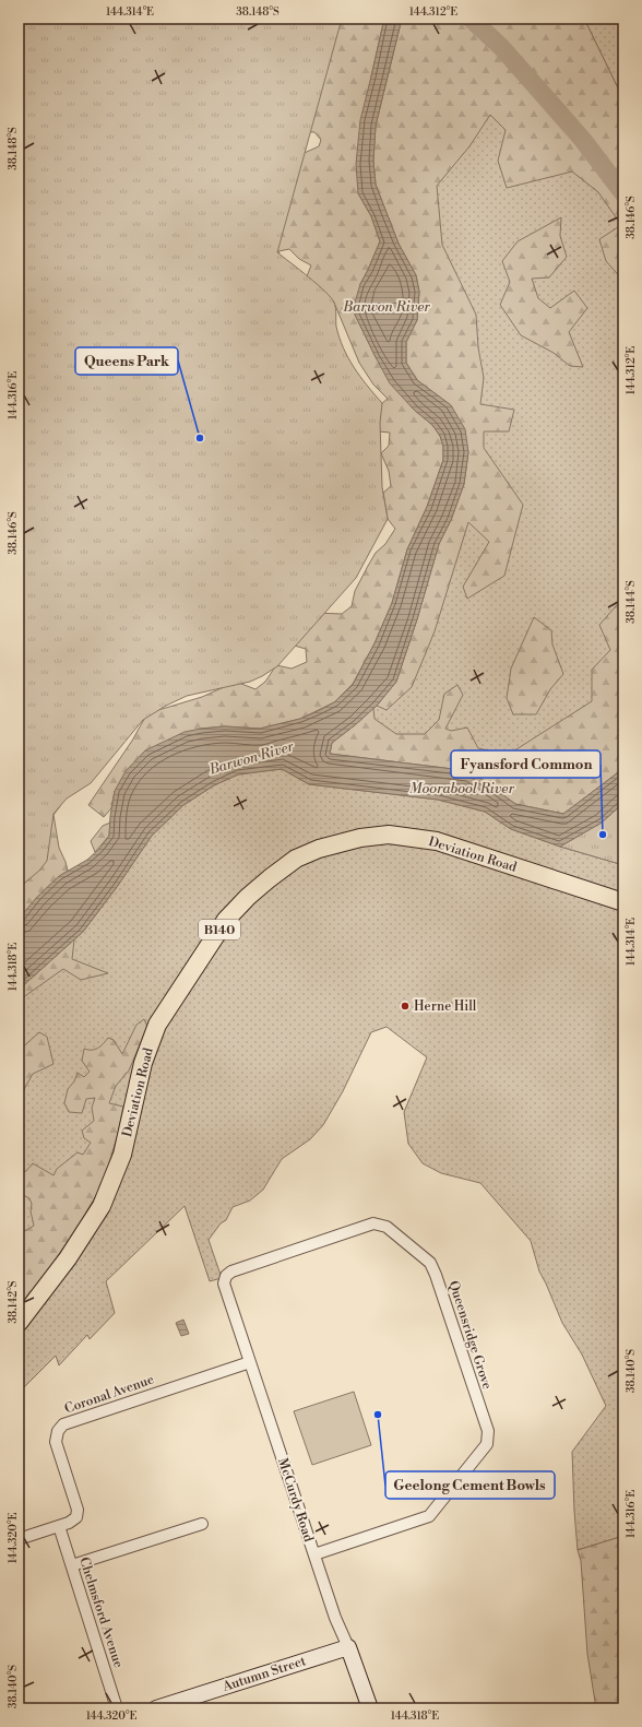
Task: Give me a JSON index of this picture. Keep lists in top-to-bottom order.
{
  "streets": {
    "main road": ["Deviation Road", "B140"],
    "street": [
      "Queensridge Grove",
      "Coronal Avenue",
      "McCurdy Road",
      "Chelmsford Avenue",
      "Autumn Street"
    ]
  },
  "crossings": [
    ["Queensridge Grove", "McCurdy Road"],
    ["Coronal Avenue", "McCurdy Road"],
    ["Coronal Avenue", "Chelmsford Avenue"],
    ["McCurdy Road", "Autumn Street"]
  ],
  "water": ["Barwon River", "Moorabool River"],
  "places": [
    "Queens Park",
    "Fyansford Common",
    "Herne Hill",
    "Geelong Cement Bowls"
  ],
  "coordinates": [
    "144.314°E",
    "38.148°S",
    "144.312°E",
    "38.146°S",
    "144.316°E",
    "38.144°S",
    "144.318°E",
    "38.142°S",
    "38.140°S",
    "144.320°E"
  ]
}
